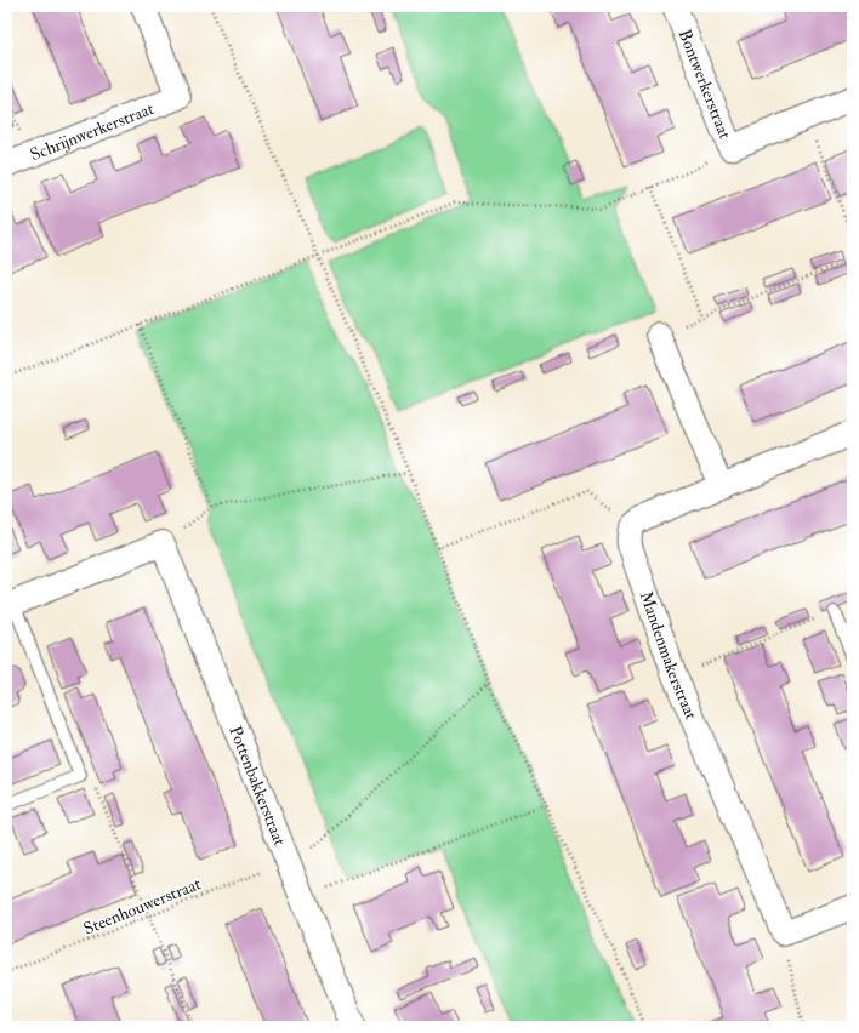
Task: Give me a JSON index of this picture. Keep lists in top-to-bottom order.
{
  "streets": {
    "street": [
      "Bontwerkerstraat",
      "Schrijnwerkerstraat",
      "Mandenmakerstraat",
      "Pottenbakkerstraat"
    ],
    "path": ["Steenhouwerstraat"]
  },
  "crossings": [
    ["Pottenbakkerstraat", "Steenhouwerstraat"]
  ]
}
